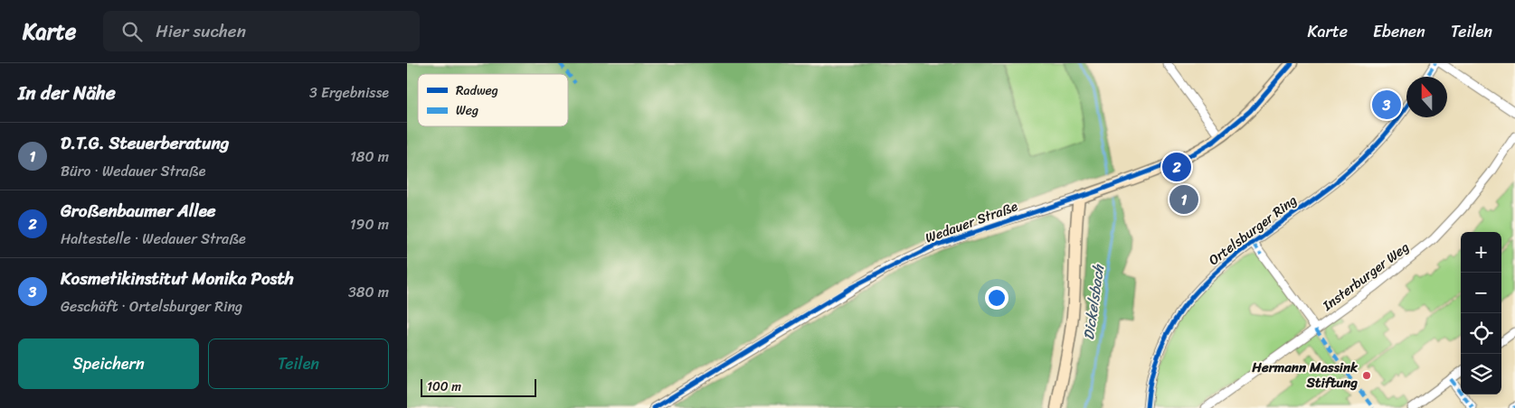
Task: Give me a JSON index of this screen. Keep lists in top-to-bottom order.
{
  "streets": {
    "main road": ["Wedauer Straße"],
    "street": ["Ortelsburger Ring", "Insterburger Weg"]
  },
  "water": ["Dickelsbach"],
  "places": ["Hermann Massink Stiftung"],
  "legend": ["Radweg", "Weg"],
  "scale_bar": "100 m",
  "north": "top",
  "page": {
    "header": "Karte",
    "search": "Hier suchen",
    "nav": ["Karte", "Ebenen", "Teilen"],
    "heading": ["In der Nähe", "3 Ergebnisse"],
    "pins": ["3", "2", "1"],
    "list": [
      {
        "mark": "1",
        "name": "D.T.G. Steuerberatung",
        "note": "Büro · Wedauer Straße",
        "value": "180 m"
      },
      {
        "mark": "2",
        "name": "Großenbaumer Allee",
        "note": "Haltestelle · Wedauer Straße",
        "value": "190 m"
      },
      {
        "mark": "3",
        "name": "Kosmetikinstitut Monika Posth",
        "note": "Geschäft · Ortelsburger Ring",
        "value": "380 m"
      }
    ],
    "map_buttons": ["+", "−"],
    "buttons": ["Speichern", "Teilen"],
    "scale": "100 m"
  }
}
